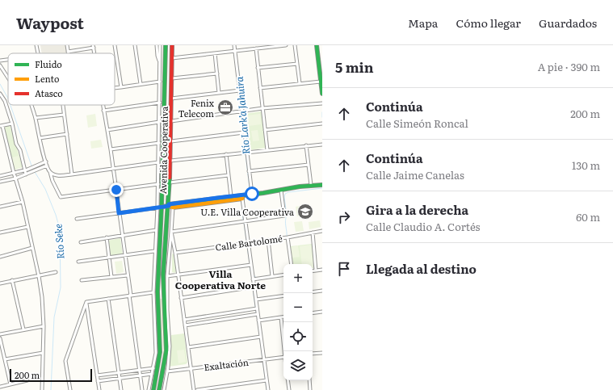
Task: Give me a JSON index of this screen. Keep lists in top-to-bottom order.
{
  "streets": {
    "street": ["Avenida Cooperativa", "Calle Bartolomé", "Exaltación"]
  },
  "districts": ["Villa Cooperativa Norte"],
  "water": ["Río Lark’a Jahuira", "Río Seke"],
  "places": {
    "office": ["Fenix Telecom"],
    "school or university": ["U.E. Villa Cooperativa"]
  },
  "legend": ["Fluido", "Lento", "Atasco"],
  "scale_bar": "200 m",
  "page": {
    "header": "Waypost",
    "nav": ["Mapa", "Cómo llegar", "Guardados"],
    "heading": ["5 min", "A pie · 390 m"],
    "list": [
      ["Continúa", "Calle Simeón Roncal", "200 m"],
      ["Continúa", "Calle Jaime Canelas", "130 m"],
      ["Gira a la derecha", "Calle Claudio A. Cortés", "60 m"],
      "Llegada al destino"
    ],
    "map_buttons": ["+", "−"],
    "scale": "200 m"
  }
}
